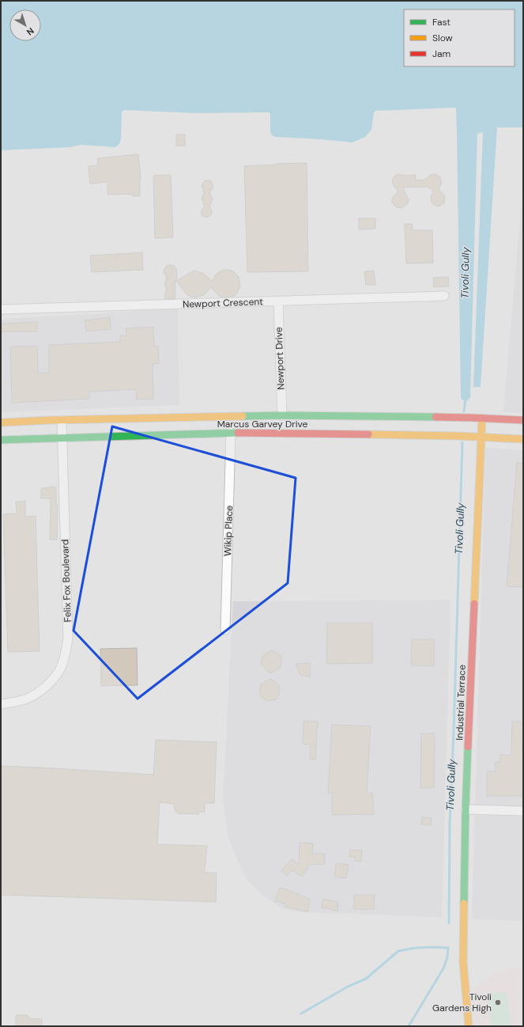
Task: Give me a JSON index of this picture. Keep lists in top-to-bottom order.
{
  "streets": {
    "main road": ["Marcus Garvey Drive", "Industrial Terrace"],
    "street": [
      "Newport Crescent",
      "Newport Drive",
      "Wikip Place",
      "Felix Fox Boulevard"
    ]
  },
  "crossings": [
    ["Newport Crescent", "Newport Drive"],
    ["Newport Drive", "Marcus Garvey Drive"],
    ["Marcus Garvey Drive", "Wikip Place"],
    ["Marcus Garvey Drive", "Felix Fox Boulevard"],
    ["Marcus Garvey Drive", "Industrial Terrace"]
  ],
  "water": ["Tivoli Gully"],
  "places": ["Tivoli Gardens High"],
  "legend": ["Fast", "Slow", "Jam"],
  "north": "bottom right"
}
